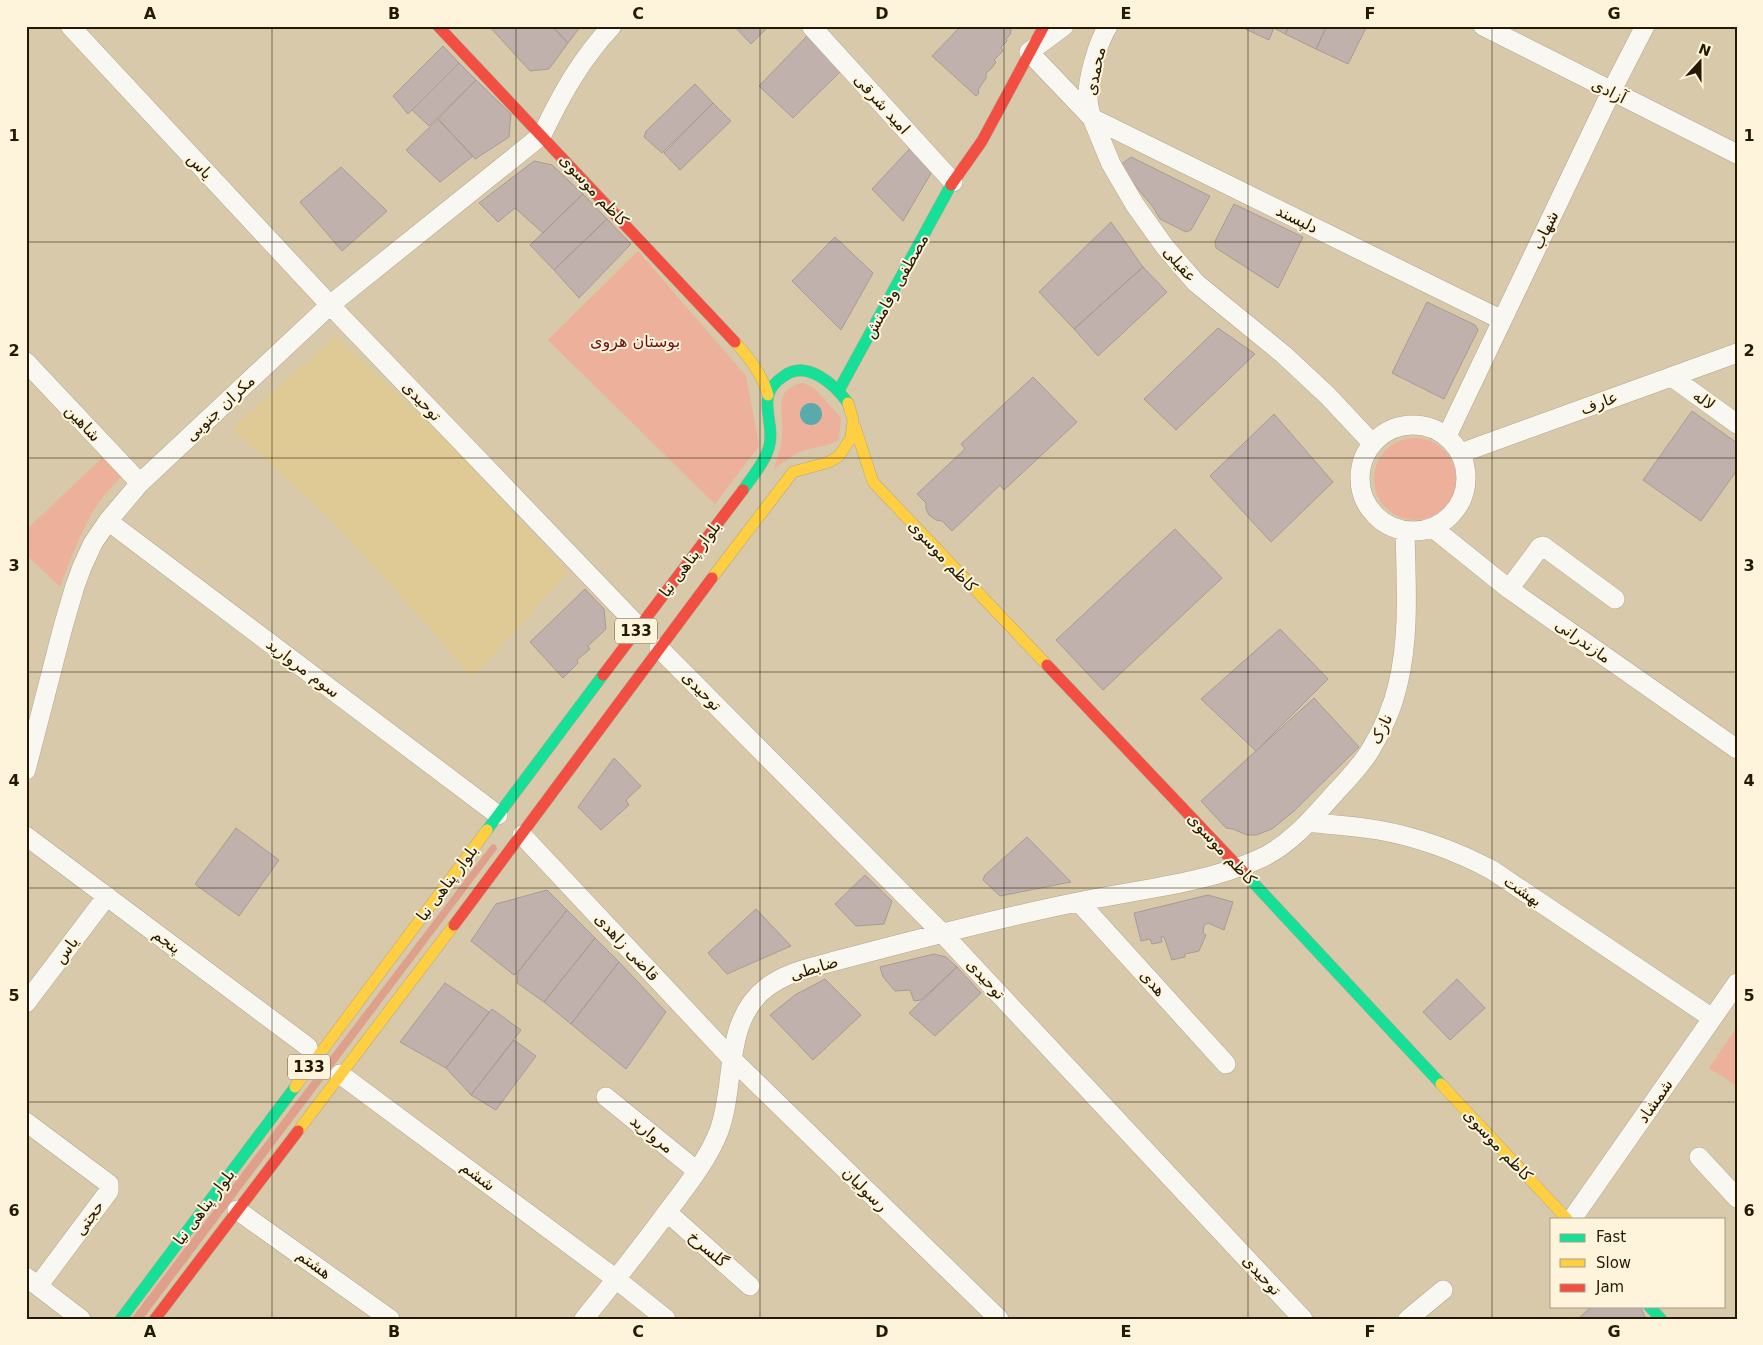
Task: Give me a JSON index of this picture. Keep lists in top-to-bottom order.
{
  "streets": {
    "main road": [
      "کاظم موسوی",
      "مصطفی وفامنش",
      "بلوار پناهی نیا",
      "133"
    ],
    "street": [
      "محمدی",
      "آزادی",
      "امید شرقی",
      "یاس",
      "دلپسند",
      "شهاب",
      "عقیلی",
      "لاله",
      "توحیدی",
      "عارف",
      "مکران جنوبی",
      "شاهین",
      "مازندرانی",
      "سوم مروارید",
      "نازک",
      "بهشت",
      "پنجم",
      "قاضی زاهدی",
      "ضابطی",
      "هدی",
      "شمشاد",
      "مروارید",
      "ششم",
      "رسولیان",
      "حجتی",
      "گلسرخ",
      "هشتم"
    ]
  },
  "crossings": [
    ["محمدی", "دلپسند"],
    ["محمدی", "عقیلی"],
    ["آزادی", "شهاب"],
    ["امید شرقی", "مصطفی وفامنش"],
    ["یاس", "توحیدی"],
    ["یاس", "مکران جنوبی"],
    ["یاس", "پنجم"],
    ["کاظم موسوی", "مکران جنوبی"],
    ["کاظم موسوی", "بلوار پناهی نیا"],
    ["کاظم موسوی", "نازک"],
    ["کاظم موسوی", "ضابطی"],
    ["دلپسند", "شهاب"],
    ["دلپسند", "عقیلی"],
    ["شهاب", "عقیلی"],
    ["شهاب", "عارف"],
    ["شهاب", "مازندرانی"],
    ["شهاب", "نازک"],
    ["عقیلی", "مصطفی وفامنش"],
    ["عقیلی", "عارف"],
    ["عقیلی", "مازندرانی"],
    ["عقیلی", "نازک"],
    ["لاله", "عارف"],
    ["توحیدی", "مکران جنوبی"],
    ["توحیدی", "بلوار پناهی نیا"],
    ["توحیدی", "ضابطی"],
    ["عارف", "مازندرانی"],
    ["عارف", "نازک"],
    ["مکران جنوبی", "شاهین"],
    ["مکران جنوبی", "سوم مروارید"],
    ["بلوار پناهی نیا", "سوم مروارید"],
    ["بلوار پناهی نیا", "قاضی زاهدی"],
    ["بلوار پناهی نیا", "ششم"],
    ["بلوار پناهی نیا", "هشتم"],
    ["مازندرانی", "نازک"],
    ["سوم مروارید", "قاضی زاهدی"],
    ["نازک", "بهشت"],
    ["نازک", "ضابطی"],
    ["بهشت", "شمشاد"],
    ["قاضی زاهدی", "ضابطی"],
    ["قاضی زاهدی", "رسولیان"],
    ["ضابطی", "هدی"],
    ["ضابطی", "مروارید"],
    ["ضابطی", "ششم"],
    ["ضابطی", "رسولیان"],
    ["ضابطی", "گلسرخ"]
  ],
  "parks": ["بوستان هروی"],
  "legend": ["Fast", "Slow", "Jam"],
  "north": "top",
  "grid": {
    "columns": [
      "A",
      "B",
      "C",
      "D",
      "E",
      "F",
      "G"
    ],
    "rows": [
      "1",
      "2",
      "3",
      "4",
      "5",
      "6"
    ]
  }
}
